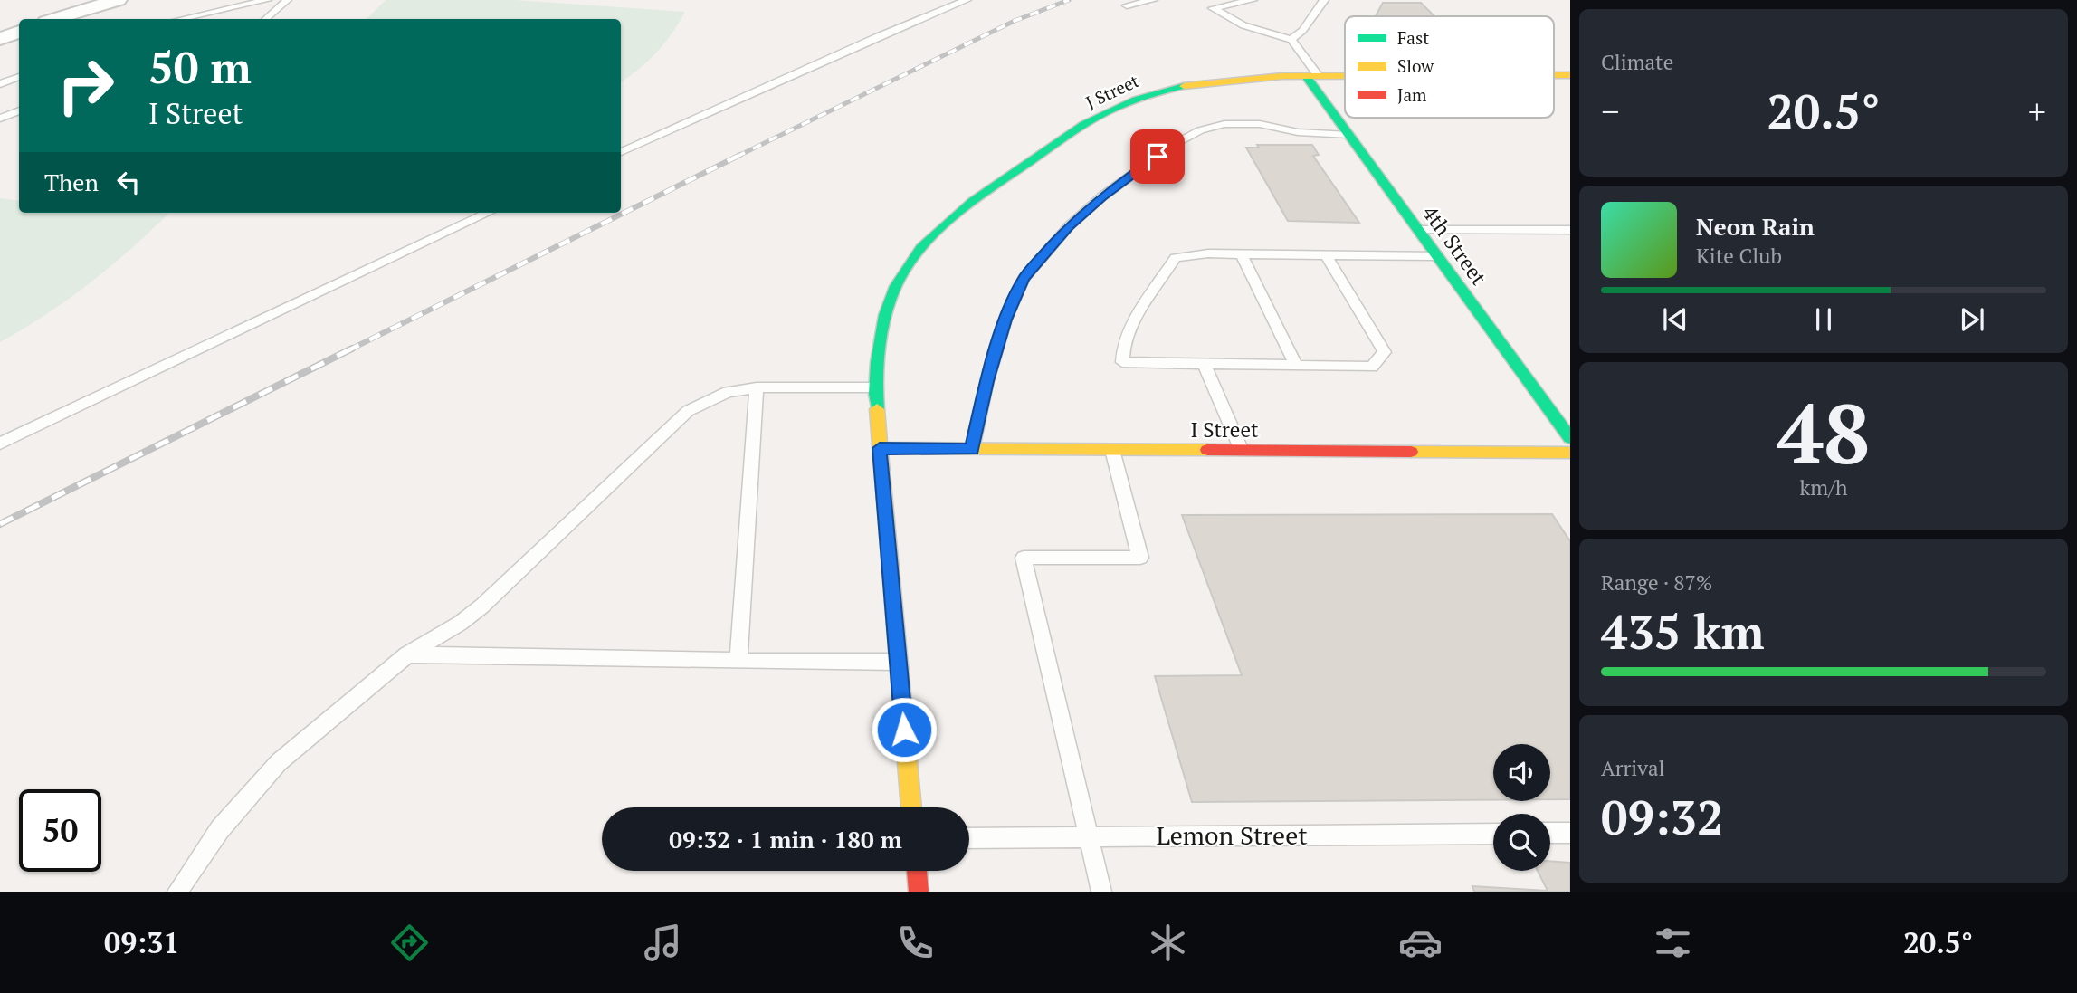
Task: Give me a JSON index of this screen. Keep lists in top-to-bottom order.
{
  "streets": {
    "main road": ["J Street", "4th Street", "I Street"],
    "lane": ["Lemon Street"]
  },
  "crossings": [
    ["J Street", "4th Street"],
    ["J Street", "I Street"]
  ],
  "legend": ["Fast", "Slow", "Jam"],
  "page": {
    "tile": [
      "Climate",
      ["48", "km/h"],
      ["Range · 87%", "435 km"],
      ["Arrival", "09:32"]
    ],
    "turn": ["50 m", "I Street"],
    "heat": ["−", "20.5°", "+"],
    "then": "Then",
    "song": ["Neon Rain", "Kite Club"],
    "limit": "50",
    "trip": "09:32 · 1 min · 180 m",
    "tabs": ["09:31", "20.5°"]
  }
}
